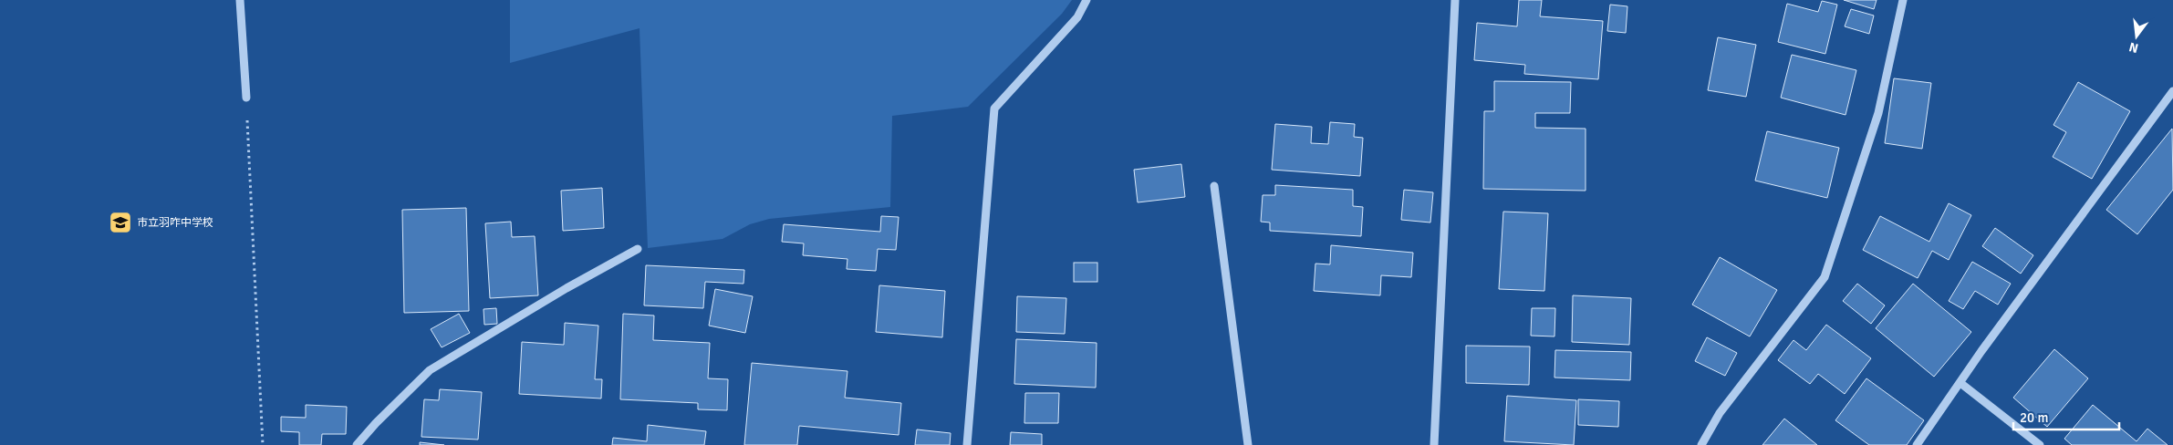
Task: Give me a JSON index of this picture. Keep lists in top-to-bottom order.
{
  "places": {
    "school or university": ["市立羽咋中学校"]
  },
  "scale_bar": "20 m",
  "north": "bottom"
}
